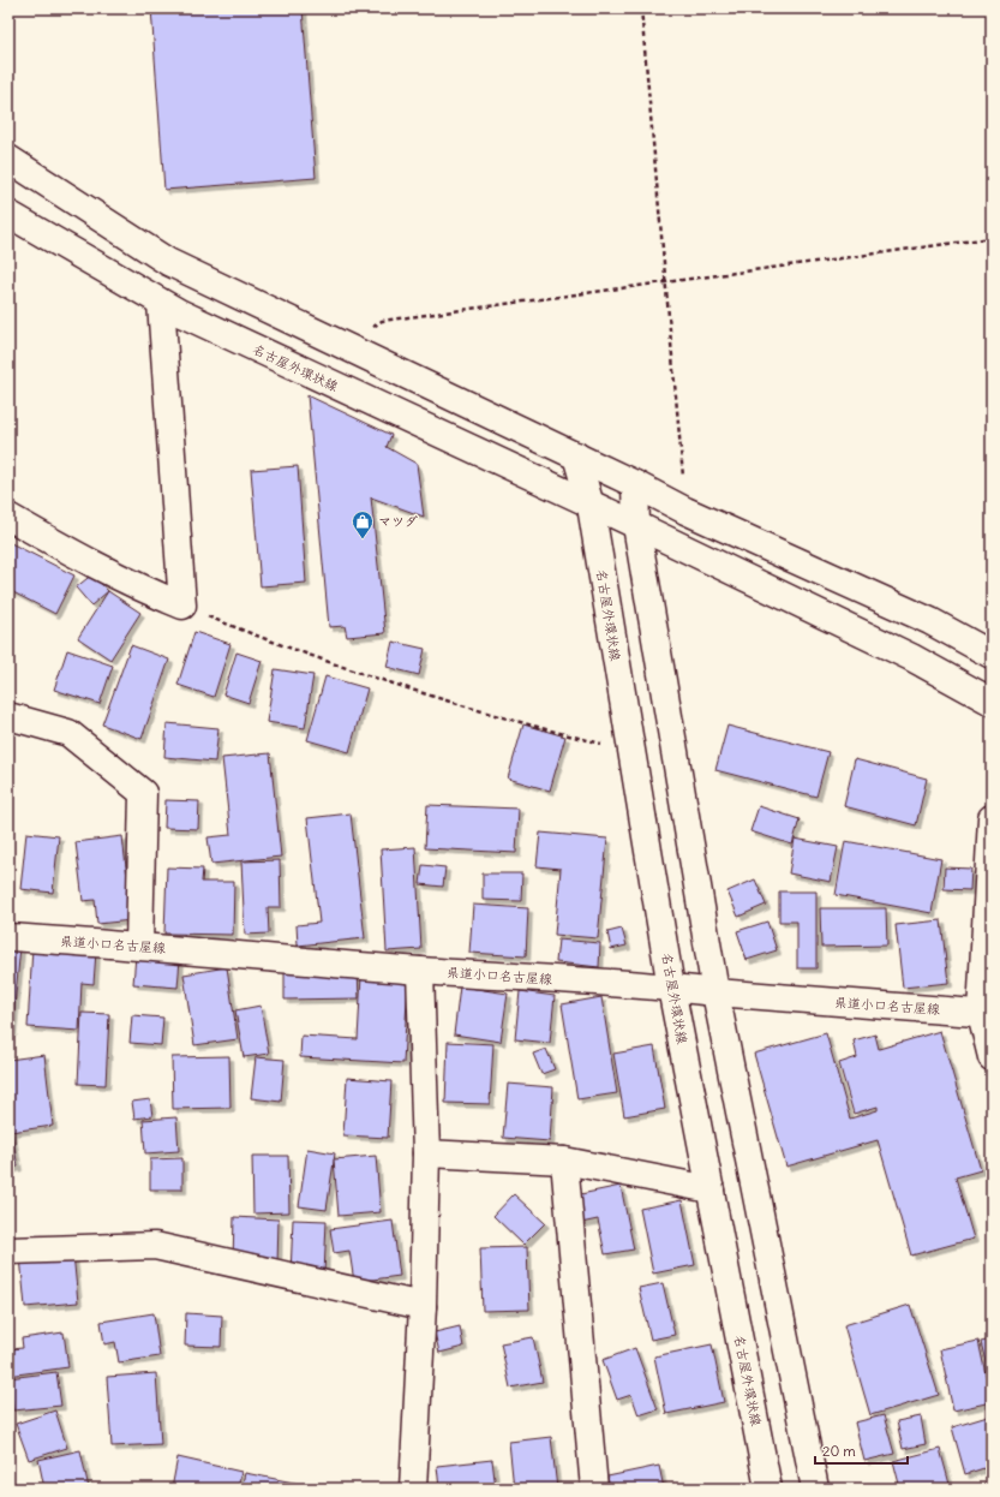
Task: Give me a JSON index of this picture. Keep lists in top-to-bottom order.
{
  "streets": {
    "main road": ["名古屋外環状線", "県道小口名古屋線"]
  },
  "crossings": [
    ["名古屋外環状線", "県道小口名古屋線"]
  ],
  "places": {
    "shop": ["マツダ"]
  },
  "scale_bar": "20 m"
}
